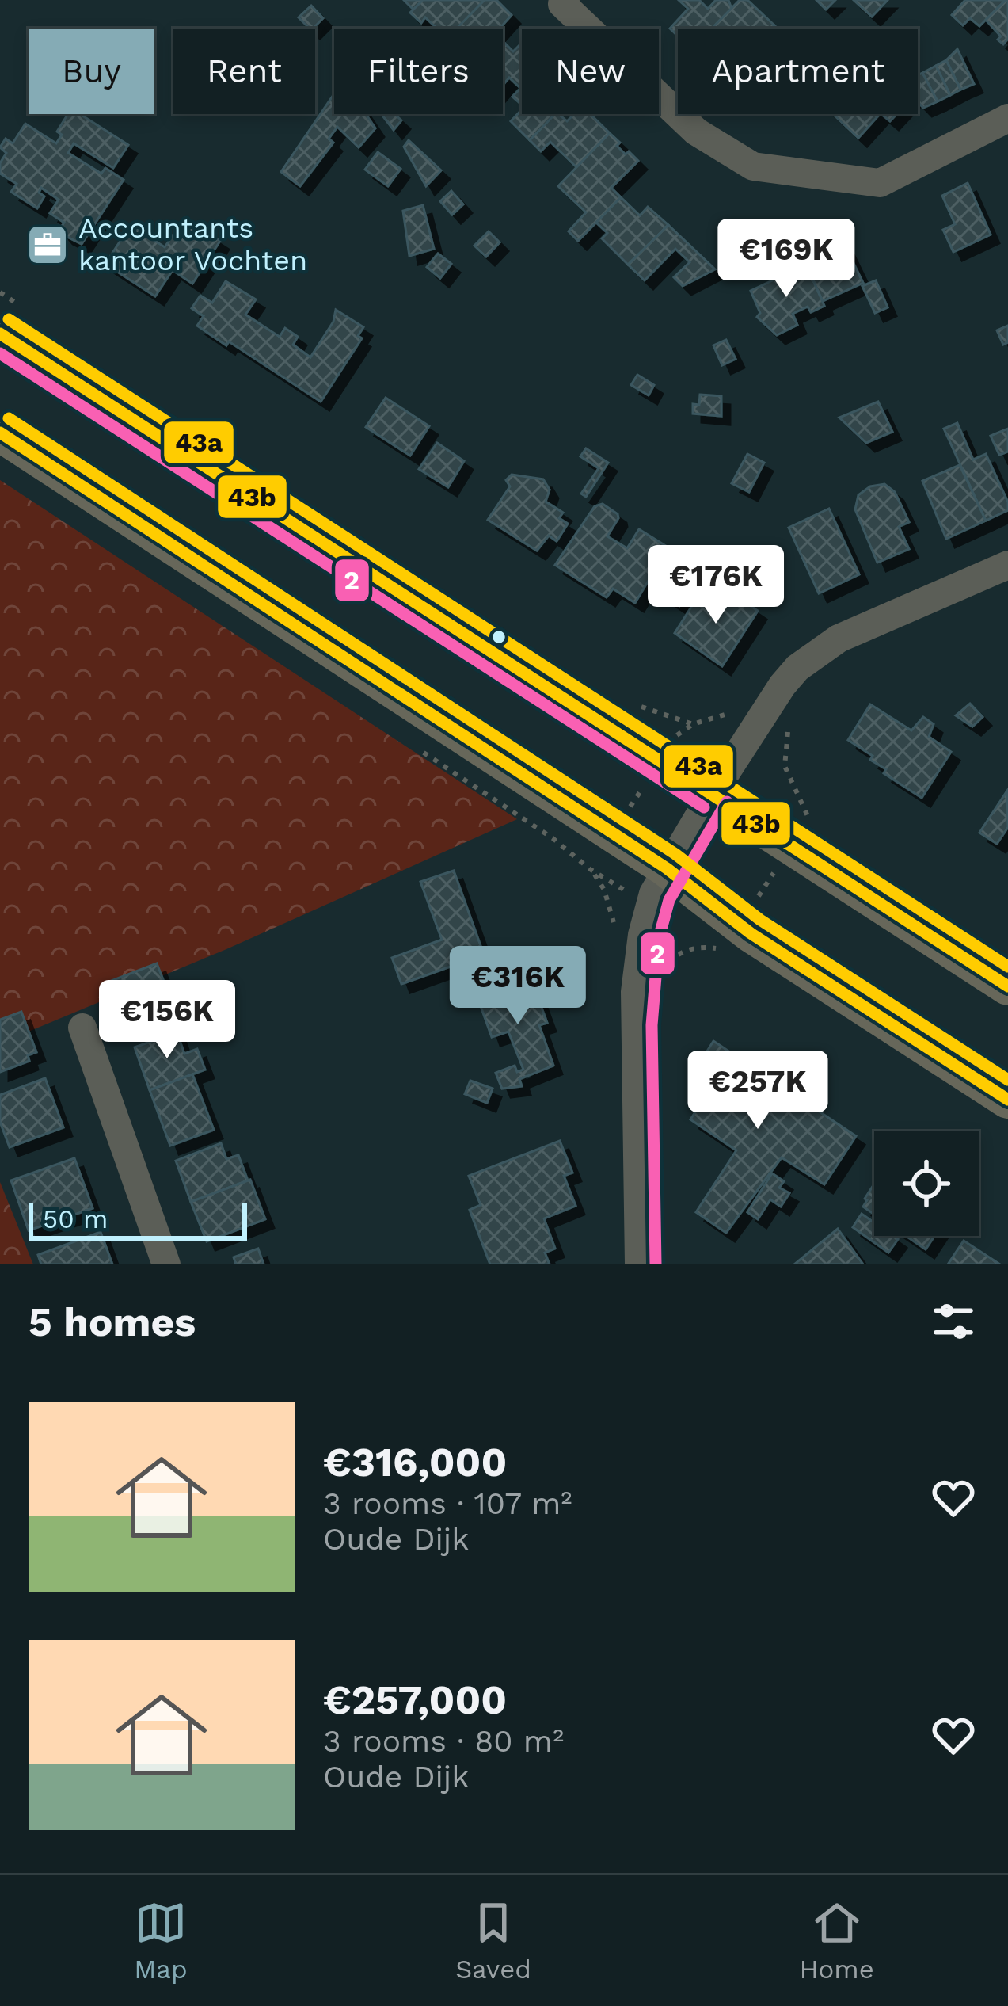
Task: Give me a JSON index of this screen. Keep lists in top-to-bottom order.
{
  "places": {
    "office": ["Accountants kantoor Vochten"]
  },
  "lines": ["transit line 43a", "transit line 43b", "transit line 2"],
  "scale_bar": "50 m",
  "page": {
    "chip": [
      "Buy",
      "Rent",
      "Filters",
      "New",
      "Apartment"
    ],
    "price": [
      "€169K",
      "€176K",
      "€316K",
      "€156K",
      "€257K"
    ],
    "scale": "50 m",
    "heading": "5 homes",
    "list": [
      {
        "name": "€316,000",
        "note": "3 rooms · 107 m² · Oude Dijk"
      },
      {
        "name": "€257,000",
        "note": "3 rooms · 80 m² · Oude Dijk"
      }
    ],
    "tabs": ["Map", "Saved", "Home"]
  }
}
